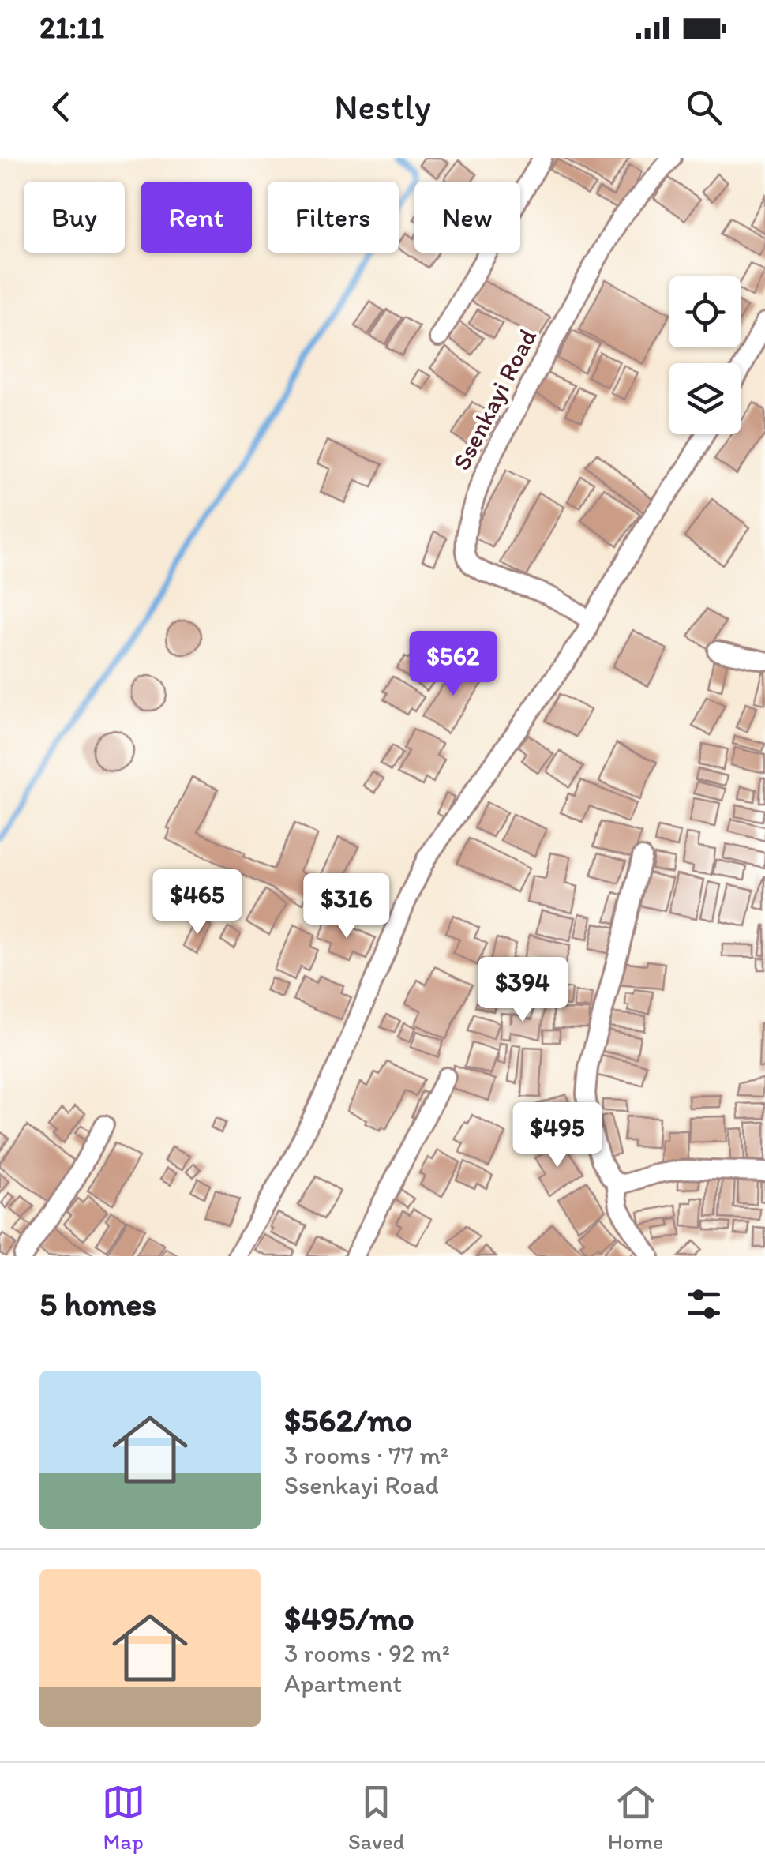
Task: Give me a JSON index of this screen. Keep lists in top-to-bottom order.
{
  "streets": {
    "street": ["Ssenkayi Road"]
  },
  "page": {
    "status": "21:11",
    "header": "Nestly",
    "chip": [
      "Buy",
      "Rent",
      "Filters",
      "New"
    ],
    "price": [
      "$562",
      "$465",
      "$316",
      "$394",
      "$495"
    ],
    "heading": "5 homes",
    "list": [
      {
        "name": "$562/mo",
        "note": "3 rooms · 77 m² · Ssenkayi Road"
      },
      {
        "name": "$495/mo",
        "note": "3 rooms · 92 m² · Apartment"
      }
    ],
    "tabs": ["Map", "Saved", "Home"]
  }
}
